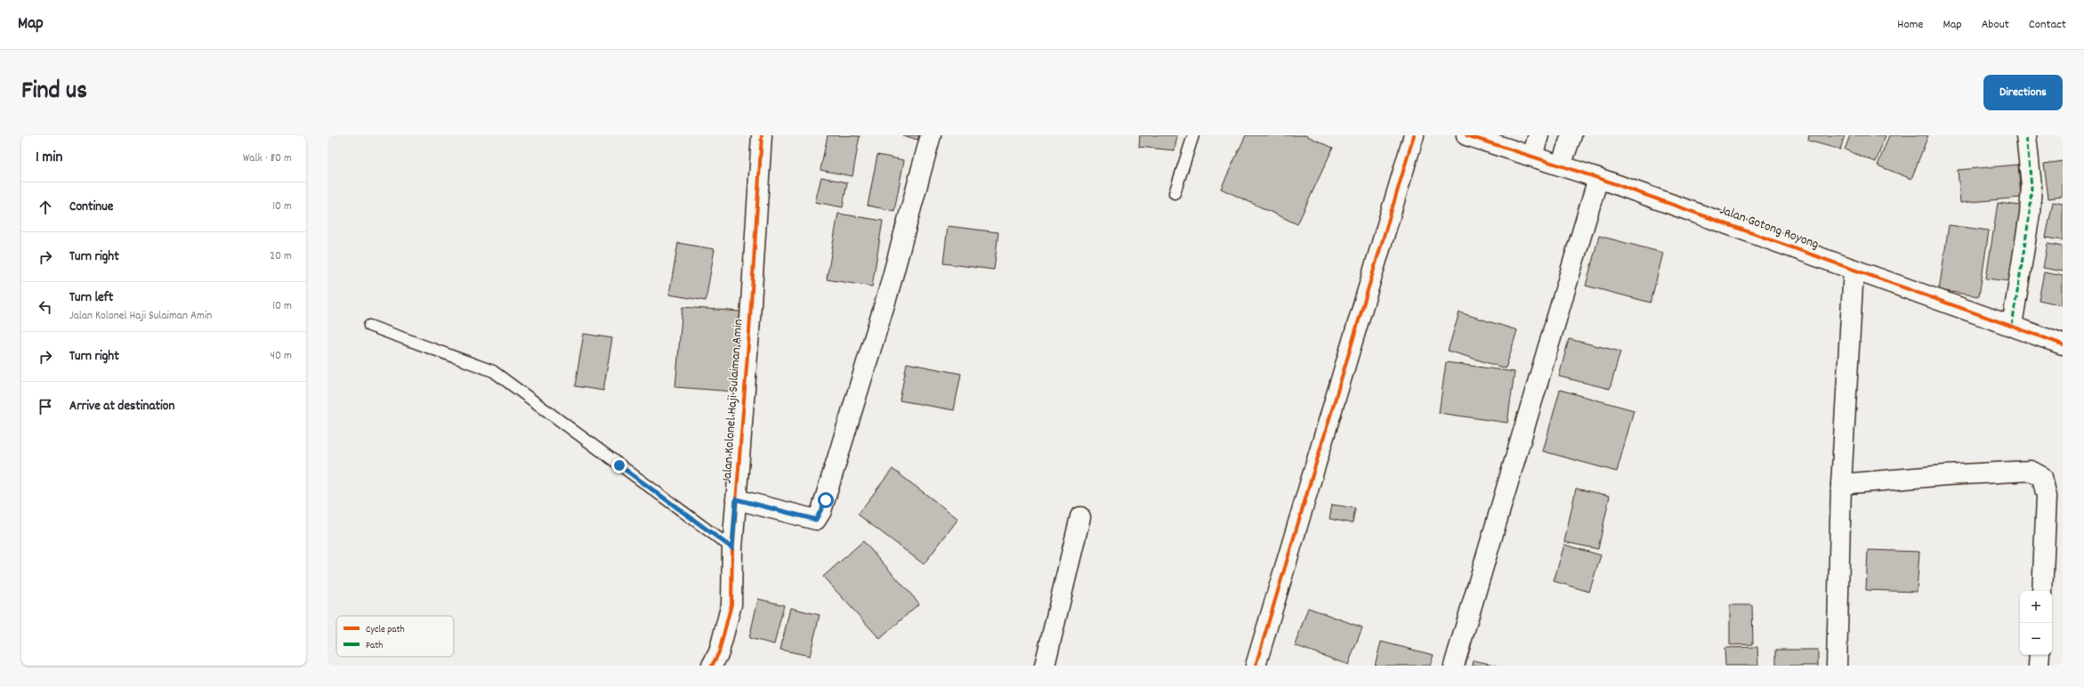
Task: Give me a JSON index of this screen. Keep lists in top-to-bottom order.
{
  "streets": {
    "street": ["Jalan Gotong Royong", "Jalan Kolonel Haji Sulaiman Amin"]
  },
  "legend": ["Cycle path", "Path"],
  "page": {
    "header": "Map",
    "nav": [
      "Home",
      "Map",
      "About",
      "Contact"
    ],
    "title": "Find us",
    "buttons": "Directions",
    "heading": ["1 min", "Walk · 80 m"],
    "list": [
      ["Continue", "10 m"],
      ["Turn right", "20 m"],
      ["Turn left", "Jalan Kolonel Haji Sulaiman Amin", "10 m"],
      ["Turn right", "40 m"],
      "Arrive at destination"
    ],
    "map_buttons": ["+", "−"]
  }
}
